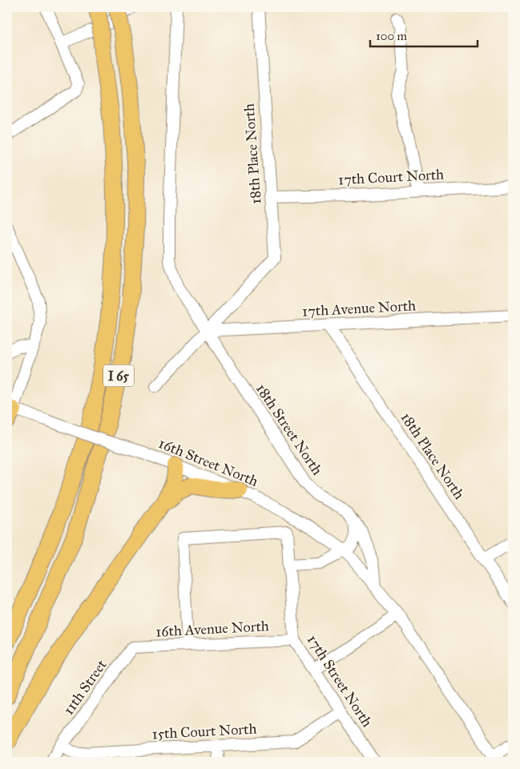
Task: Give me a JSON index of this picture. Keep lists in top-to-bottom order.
{
  "streets": {
    "highway": ["I 65"],
    "street": [
      "18th Place North",
      "17th Court North",
      "17th Avenue North",
      "18th Street North",
      "16th Street North",
      "16th Avenue North",
      "17th Street North",
      "11th Street",
      "15th Court North"
    ]
  },
  "crossings": [
    ["18th Place North", "17th Court North"],
    ["18th Place North", "17th Avenue North"],
    ["18th Place North", "18th Street North"],
    ["17th Avenue North", "18th Street North"],
    ["18th Street North", "16th Street North"],
    ["16th Avenue North", "17th Street North"],
    ["16th Avenue North", "11th Street"],
    ["17th Street North", "15th Court North"],
    ["11th Street", "15th Court North"]
  ],
  "scale_bar": "100 m"
}
